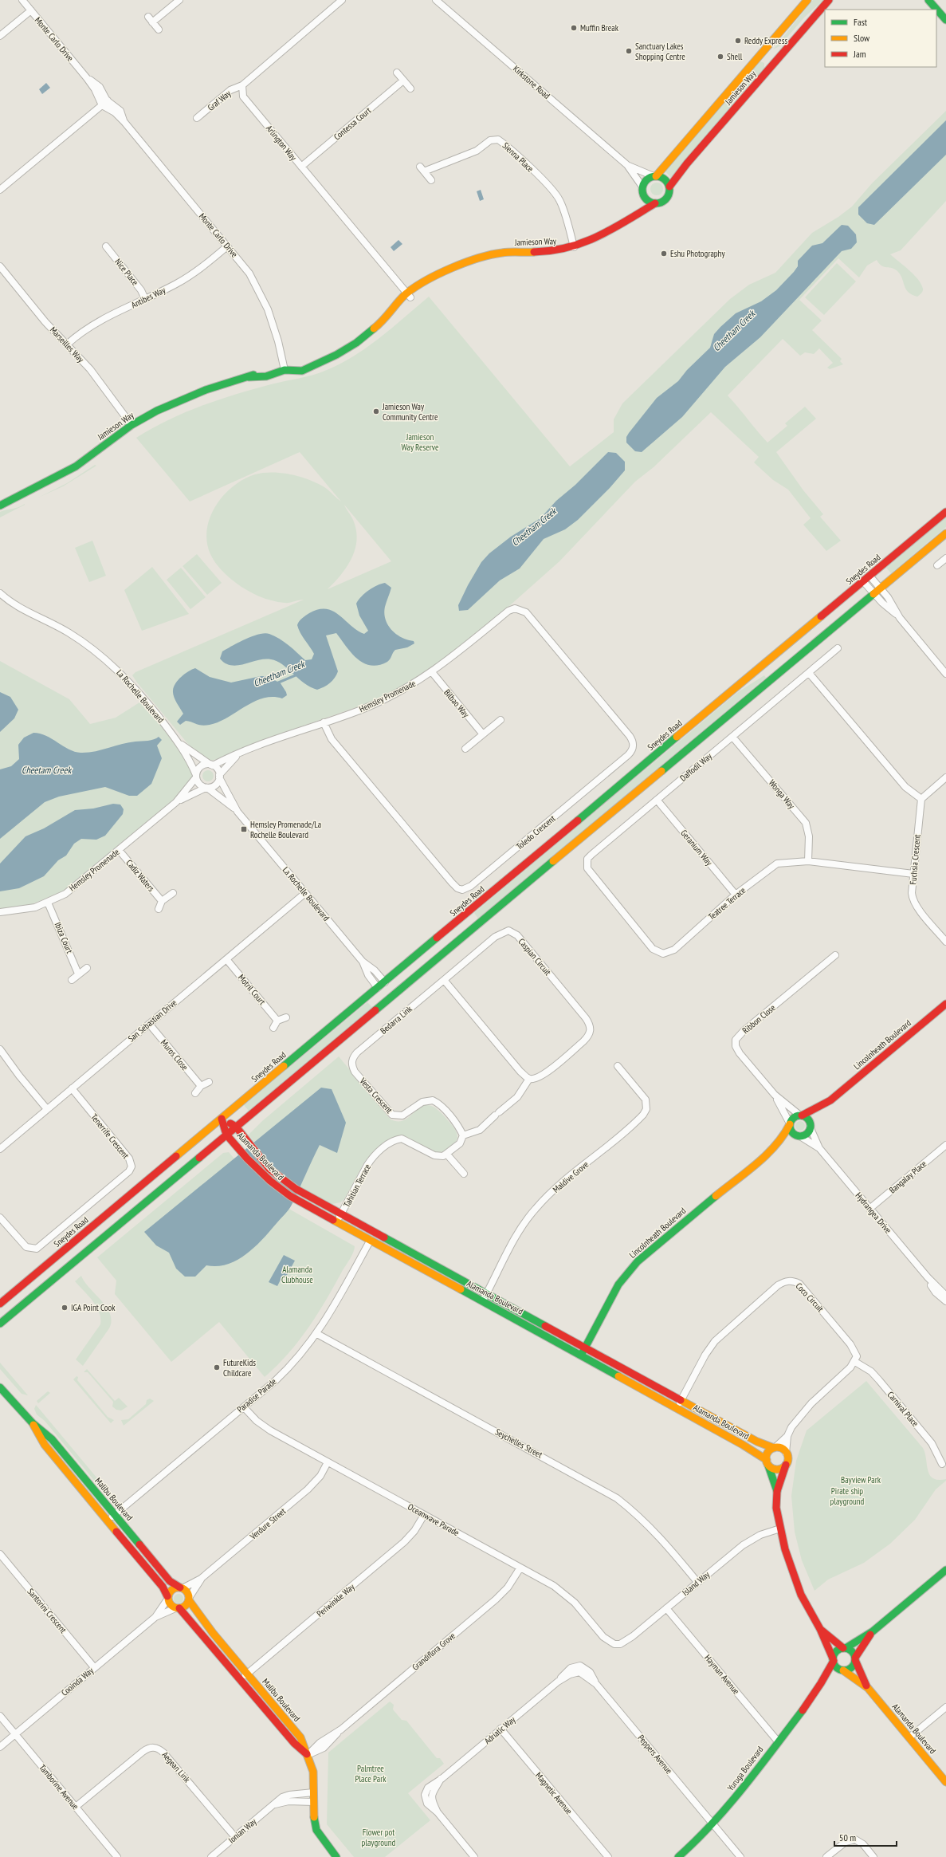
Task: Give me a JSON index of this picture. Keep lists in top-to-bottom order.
{
  "streets": {
    "street": [
      "Monte Carlo Drive",
      "Kirkstone Road",
      "Jamieson Way",
      "Graf Way",
      "Contessa Court",
      "Arlington Way",
      "Sienna Place",
      "Nice Place",
      "Antibes Way",
      "Marseilles Way",
      "Sneydes Road",
      "La Rochelle Boulevard",
      "Hemsley Promenade",
      "Bilbao Way",
      "Daffodil Way",
      "Wonga Way",
      "Toledo Crescent",
      "Geranium Way",
      "Fuchsia Crescent",
      "Cadiz Waters",
      "Teatree Terrace",
      "Ibiza Court",
      "Caspian Circuit",
      "Motril Court",
      "Ribbon Close",
      "Bedarra Link",
      "San Sebastian Drive",
      "Lincolnheath Boulevard",
      "Muros Close",
      "Vesta Crescent",
      "Tenerrife Crescent",
      "Alamanda Boulevard",
      "Maldive Grove",
      "Bangalay Place",
      "Tahitian Terrace",
      "Hydrangea Drive",
      "Coco Circuit",
      "Paradise Parade",
      "Carnival Place",
      "Seychelles Street",
      "Malibu Boulevard",
      "Oceanwave Parade",
      "Verdure Street",
      "Island Way",
      "Periwinkle Way",
      "Santorini Crescent",
      "Grandiflora Grove",
      "Hayman Avenue",
      "Cooinda Way",
      "Adriatic Way",
      "Peppers Avenue",
      "Aegean Link",
      "Yuruga Boulevard",
      "Tamborine Avenue",
      "Magnetic Avenue",
      "Ionian Way"
    ]
  },
  "crossings": [
    ["Monte Carlo Drive", "Jamieson Way"],
    ["Monte Carlo Drive", "Antibes Way"],
    ["Kirkstone Road", "Jamieson Way"],
    ["Jamieson Way", "Arlington Way"],
    ["Jamieson Way", "Sienna Place"],
    ["Jamieson Way", "Marseilles Way"],
    ["Graf Way", "Arlington Way"],
    ["Contessa Court", "Arlington Way"],
    ["Nice Place", "Antibes Way"],
    ["Antibes Way", "Marseilles Way"],
    ["Sneydes Road", "La Rochelle Boulevard"],
    ["La Rochelle Boulevard", "Hemsley Promenade"],
    ["La Rochelle Boulevard", "San Sebastian Drive"],
    ["Hemsley Promenade", "Bilbao Way"],
    ["Hemsley Promenade", "Toledo Crescent"],
    ["Hemsley Promenade", "Cadiz Waters"],
    ["Hemsley Promenade", "Ibiza Court"],
    ["Daffodil Way", "Wonga Way"],
    ["Daffodil Way", "Geranium Way"],
    ["Daffodil Way", "Teatree Terrace"],
    ["Wonga Way", "Teatree Terrace"],
    ["Geranium Way", "Teatree Terrace"],
    ["Fuchsia Crescent", "Teatree Terrace"],
    ["Caspian Circuit", "Bedarra Link"],
    ["Motril Court", "San Sebastian Drive"],
    ["Ribbon Close", "Lincolnheath Boulevard"],
    ["Ribbon Close", "Hydrangea Drive"],
    ["Bedarra Link", "Vesta Crescent"],
    ["San Sebastian Drive", "Muros Close"],
    ["San Sebastian Drive", "Tenerrife Crescent"],
    ["Lincolnheath Boulevard", "Alamanda Boulevard"],
    ["Lincolnheath Boulevard", "Hydrangea Drive"],
    ["Alamanda Boulevard", "Maldive Grove"],
    ["Alamanda Boulevard", "Tahitian Terrace"],
    ["Alamanda Boulevard", "Coco Circuit"],
    ["Alamanda Boulevard", "Paradise Parade"],
    ["Alamanda Boulevard", "Yuruga Boulevard"],
    ["Bangalay Place", "Hydrangea Drive"],
    ["Coco Circuit", "Carnival Place"],
    ["Paradise Parade", "Seychelles Street"],
    ["Paradise Parade", "Malibu Boulevard"],
    ["Paradise Parade", "Oceanwave Parade"],
    ["Seychelles Street", "Island Way"],
    ["Malibu Boulevard", "Verdure Street"],
    ["Malibu Boulevard", "Periwinkle Way"],
    ["Malibu Boulevard", "Grandiflora Grove"],
    ["Malibu Boulevard", "Cooinda Way"],
    ["Malibu Boulevard", "Ionian Way"],
    ["Oceanwave Parade", "Verdure Street"],
    ["Oceanwave Parade", "Island Way"],
    ["Oceanwave Parade", "Periwinkle Way"],
    ["Oceanwave Parade", "Grandiflora Grove"],
    ["Verdure Street", "Cooinda Way"],
    ["Island Way", "Hayman Avenue"],
    ["Santorini Crescent", "Cooinda Way"],
    ["Hayman Avenue", "Yuruga Boulevard"],
    ["Cooinda Way", "Tamborine Avenue"],
    ["Adriatic Way", "Peppers Avenue"],
    ["Adriatic Way", "Magnetic Avenue"],
    ["Peppers Avenue", "Yuruga Boulevard"],
    ["Aegean Link", "Tamborine Avenue"],
    ["Aegean Link", "Ionian Way"]
  ],
  "water": ["Cheetham Creek", "Cheetam Creek"],
  "parks": [
    "Jamieson Way Reserve",
    "Alamanda Clubhouse",
    "Bayview Park",
    "Pirate ship playground",
    "Palmtree Place Park",
    "Flower pot playground"
  ],
  "places": {
    "other": [
      "Muffin Break",
      "Reddy Express",
      "Sanctuary Lakes Shopping Centre",
      "Shell",
      "Eshu Photography",
      "Jamieson Way Community Centre",
      "IGA Point Cook",
      "FutureKids Childcare"
    ],
    "transit": ["Hemsley Promenade/La Rochelle Boulevard"]
  },
  "legend": ["Fast", "Slow", "Jam"],
  "scale_bar": "50 m"
}
